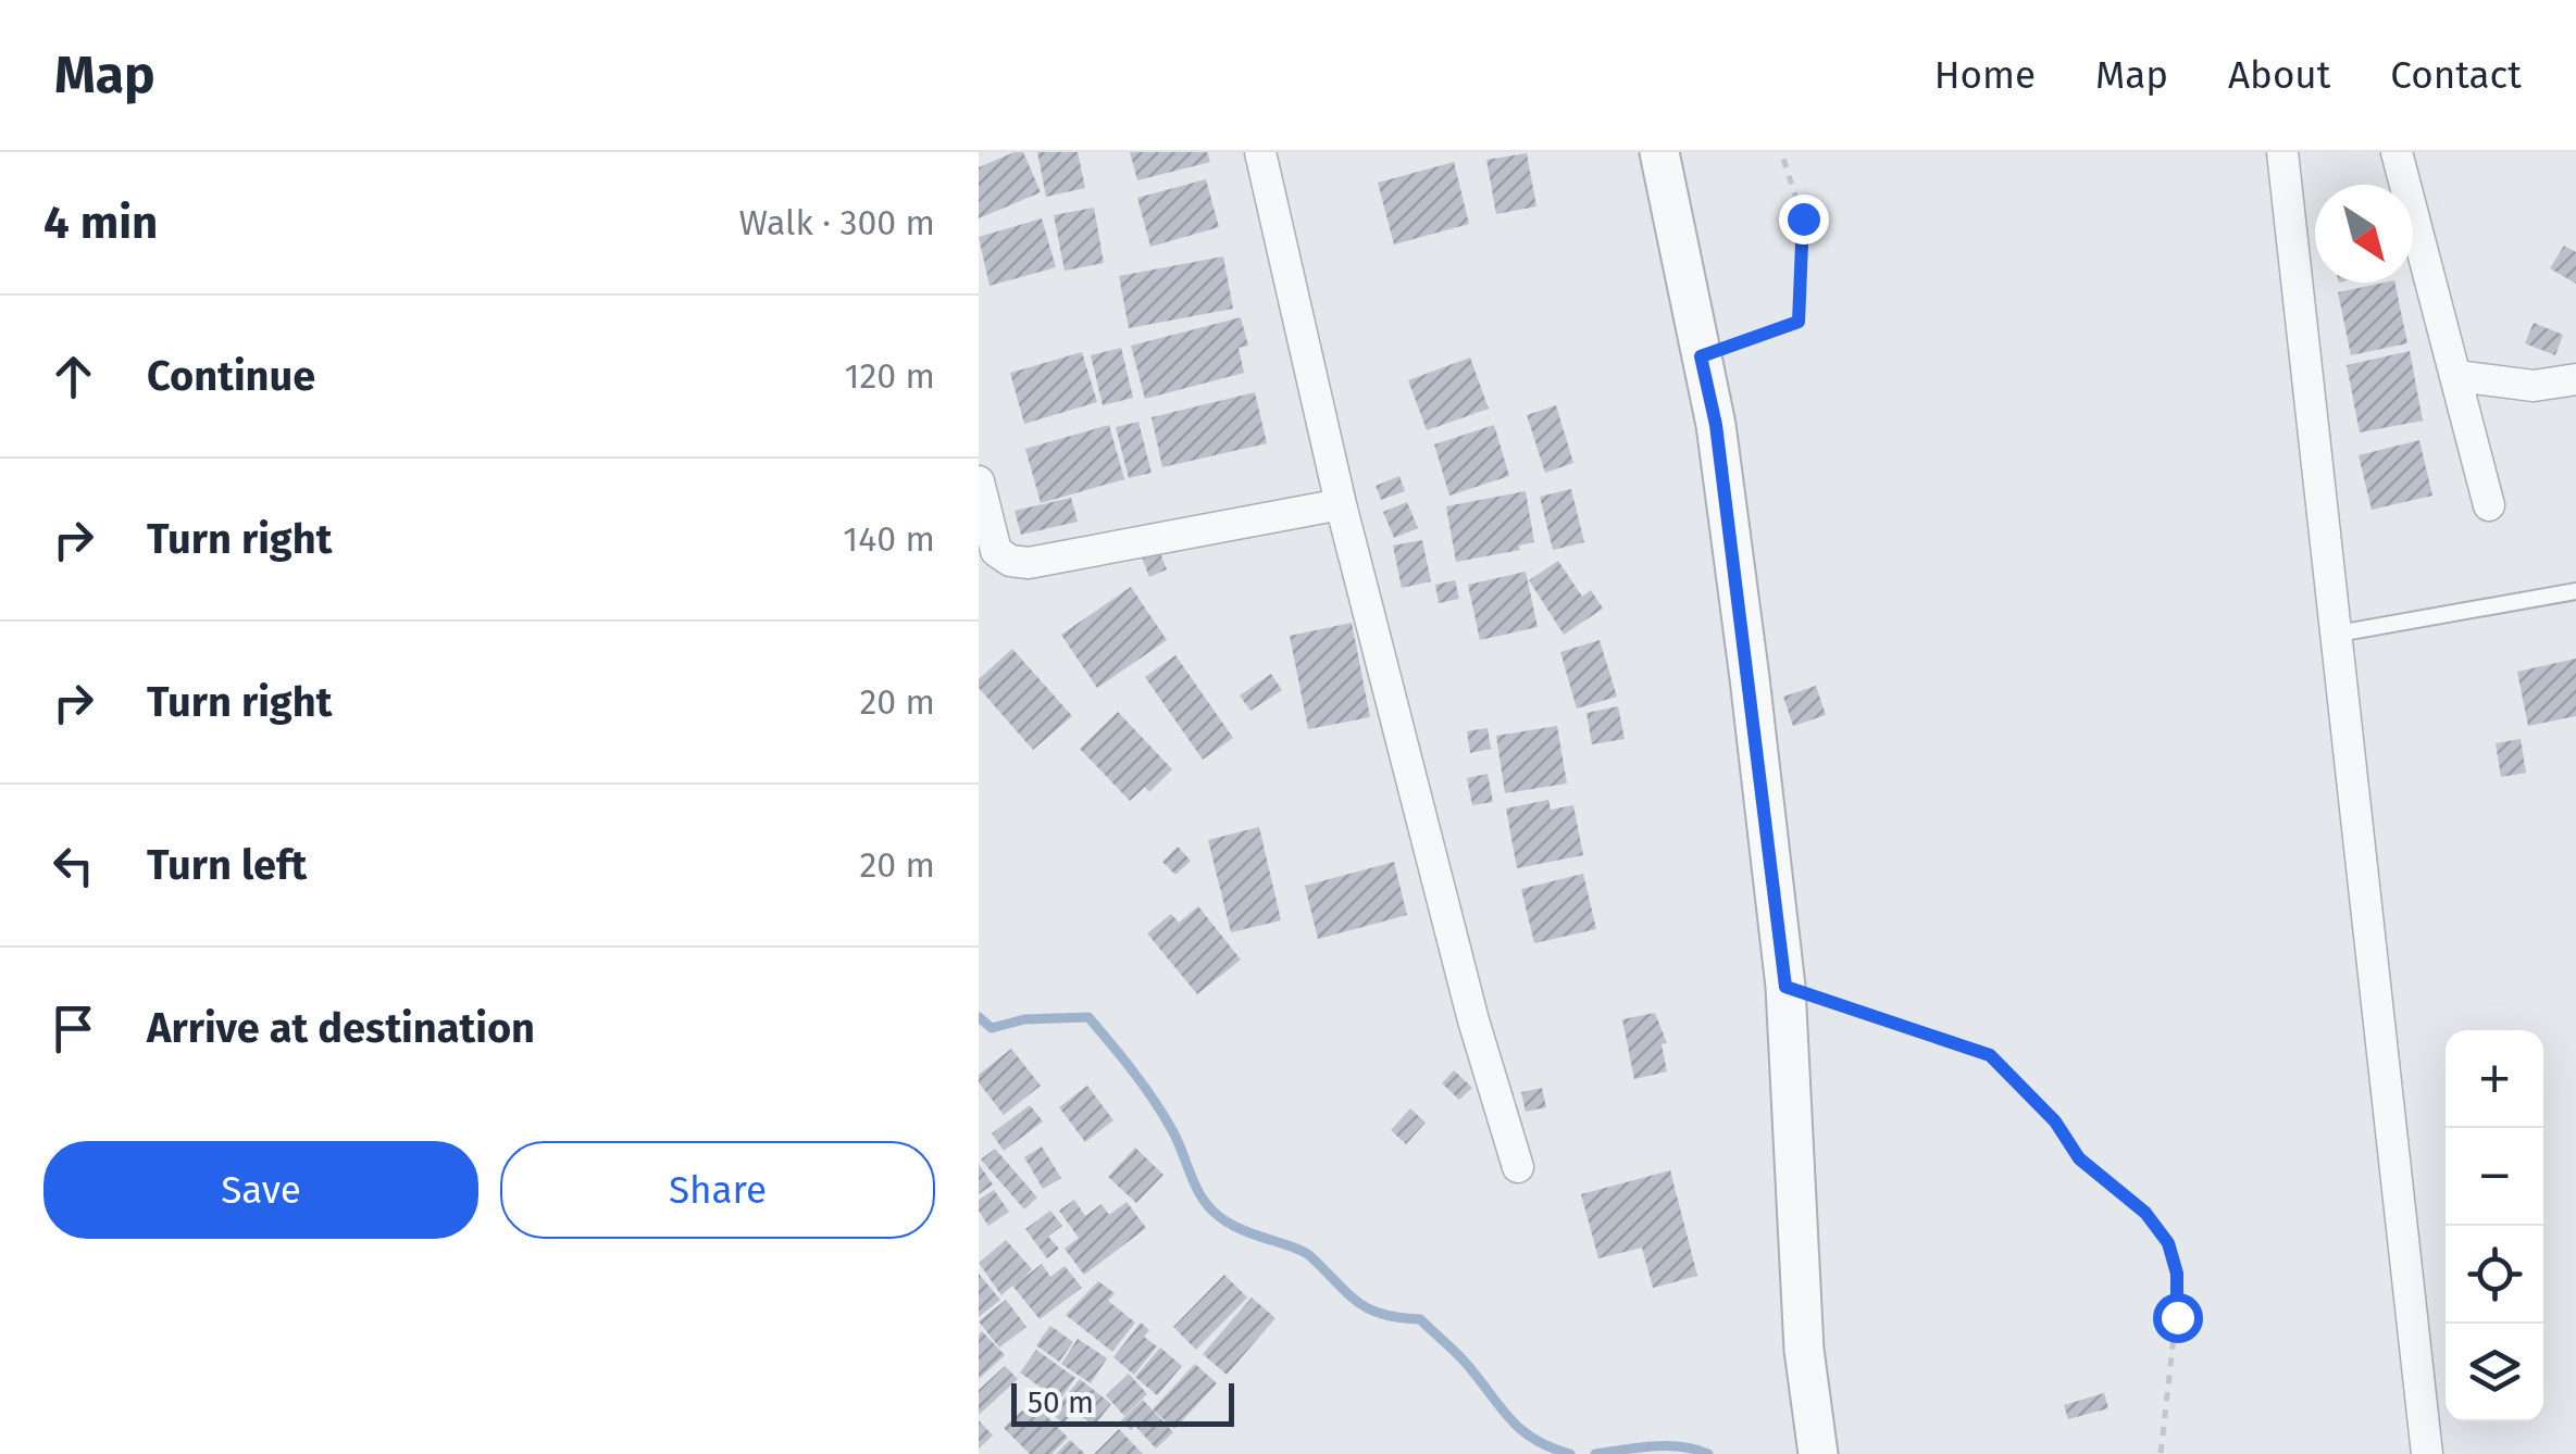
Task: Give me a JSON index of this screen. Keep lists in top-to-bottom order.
{
  "scale_bar": "50 m",
  "north": "bottom right",
  "page": {
    "header": "Map",
    "nav": [
      "Home",
      "Map",
      "About",
      "Contact"
    ],
    "heading": ["4 min", "Walk · 300 m"],
    "list": [
      ["Continue", "120 m"],
      ["Turn right", "140 m"],
      ["Turn right", "20 m"],
      ["Turn left", "20 m"],
      "Arrive at destination"
    ],
    "map_buttons": ["+", "−"],
    "buttons": ["Save", "Share"],
    "scale": "50 m"
  }
}
